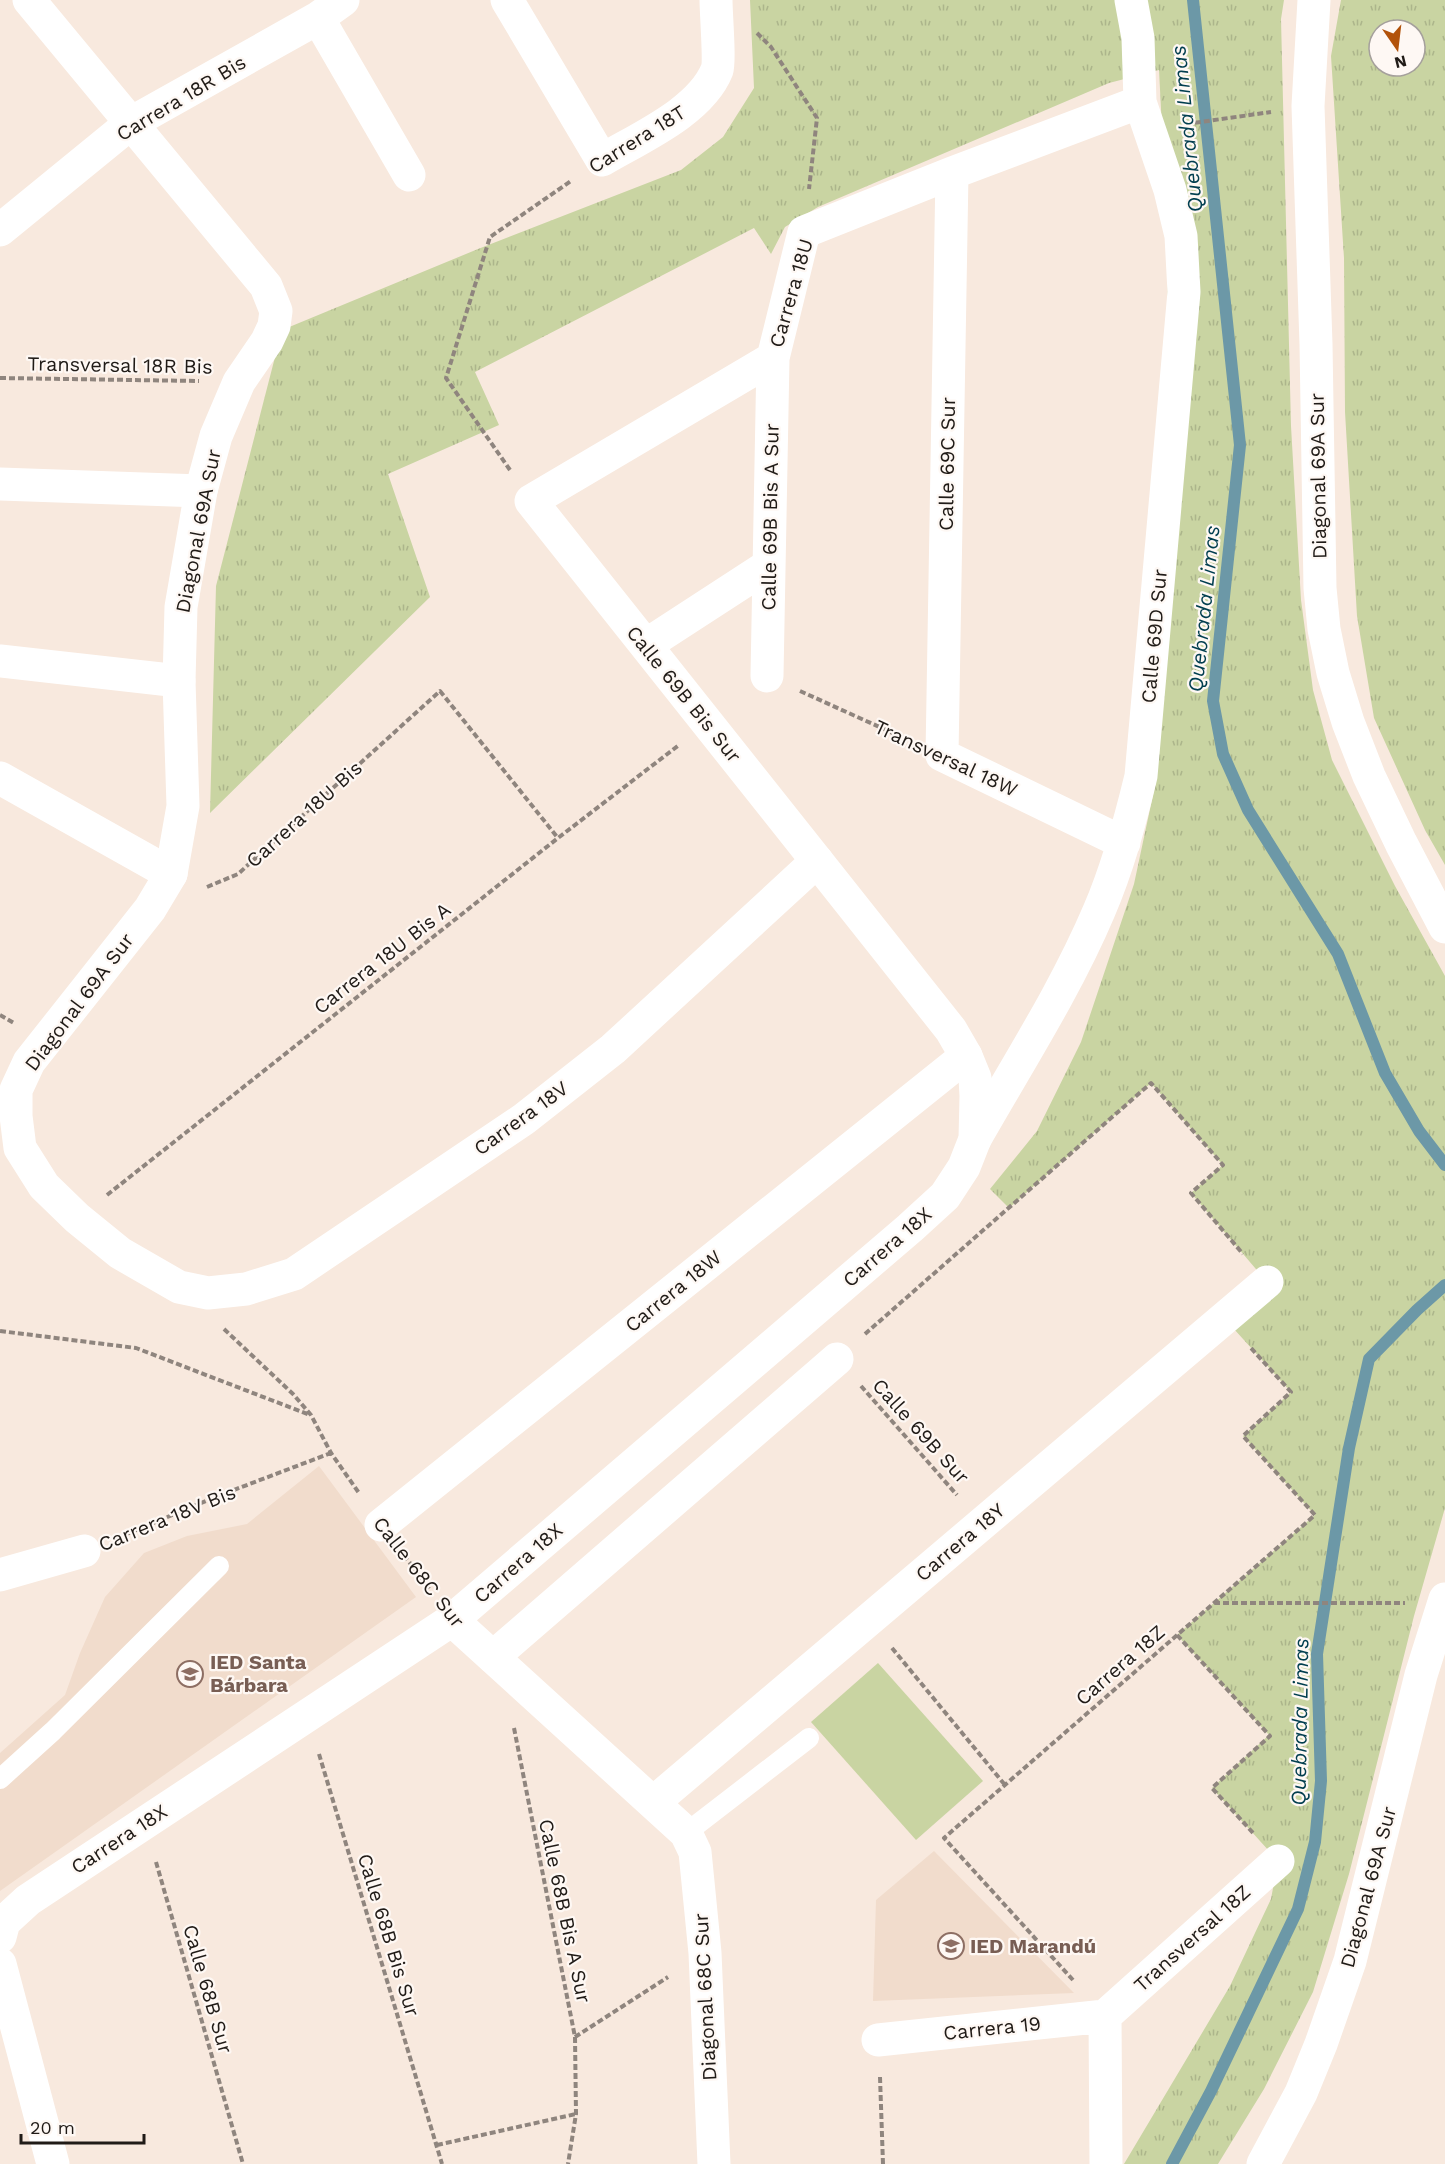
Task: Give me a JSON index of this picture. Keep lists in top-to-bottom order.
{
  "streets": {
    "street": [
      "Carrera 18R Bis",
      "Carrera 18T",
      "Carrera 18U",
      "Calle 69C Sur",
      "Diagonal 69A Sur",
      "Calle 69B Bis A Sur",
      "Calle 69D Sur",
      "Calle 69B Bis Sur",
      "Transversal 18W",
      "Carrera 18V",
      "Carrera 18X",
      "Carrera 18W",
      "Carrera 18V Bis",
      "Carrera 18Y",
      "Calle 68C Sur",
      "Transversal 18Z",
      "Diagonal 68C Sur",
      "Carrera 19"
    ],
    "path": [
      "Transversal 18R Bis",
      "Carrera 18U Bis",
      "Carrera 18U Bis A",
      "Calle 69B Sur",
      "Carrera 18Z",
      "Calle 68B Bis A Sur",
      "Calle 68B Bis Sur",
      "Calle 68B Sur"
    ]
  },
  "crossings": [
    ["Carrera 18R Bis", "Diagonal 69A Sur"],
    ["Carrera 18T", "Carrera 18U"],
    ["Carrera 18T", "Calle 69B Bis Sur"],
    ["Carrera 18U", "Calle 69C Sur"],
    ["Carrera 18U", "Calle 69B Bis A Sur"],
    ["Carrera 18U", "Calle 69D Sur"],
    ["Carrera 18U", "Calle 69B Bis Sur"],
    ["Transversal 18R Bis", "Diagonal 69A Sur"],
    ["Calle 69C Sur", "Transversal 18W"],
    ["Calle 69B Bis A Sur", "Transversal 18W"],
    ["Calle 69D Sur", "Calle 69B Bis Sur"],
    ["Calle 69D Sur", "Transversal 18W"],
    ["Calle 69D Sur", "Carrera 18X"],
    ["Calle 69B Bis Sur", "Carrera 18U Bis A"],
    ["Calle 69B Bis Sur", "Carrera 18V"],
    ["Calle 69B Bis Sur", "Carrera 18X"],
    ["Calle 69B Bis Sur", "Carrera 18W"],
    ["Carrera 18U Bis", "Carrera 18U Bis A"],
    ["Carrera 18U Bis A", "Carrera 18V"],
    ["Carrera 18X", "Calle 68C Sur"],
    ["Carrera 18X", "Calle 68B Bis Sur"],
    ["Carrera 18X", "Calle 68B Sur"],
    ["Carrera 18W", "Calle 68C Sur"],
    ["Calle 69B Sur", "Carrera 18Y"],
    ["Carrera 18V Bis", "Calle 68C Sur"],
    ["Carrera 18Y", "Calle 68C Sur"],
    ["Carrera 18Y", "Carrera 18Z"],
    ["Calle 68C Sur", "Calle 68B Bis A Sur"],
    ["Calle 68C Sur", "Diagonal 68C Sur"],
    ["Carrera 18Z", "Transversal 18Z"],
    ["Carrera 18Z", "Carrera 19"],
    ["Transversal 18Z", "Carrera 19"]
  ],
  "water": ["Quebrada Limas"],
  "places": {
    "school or university": ["IED Santa Bárbara", "IED Marandú"]
  },
  "scale_bar": "20 m",
  "north": "bottom"
}
